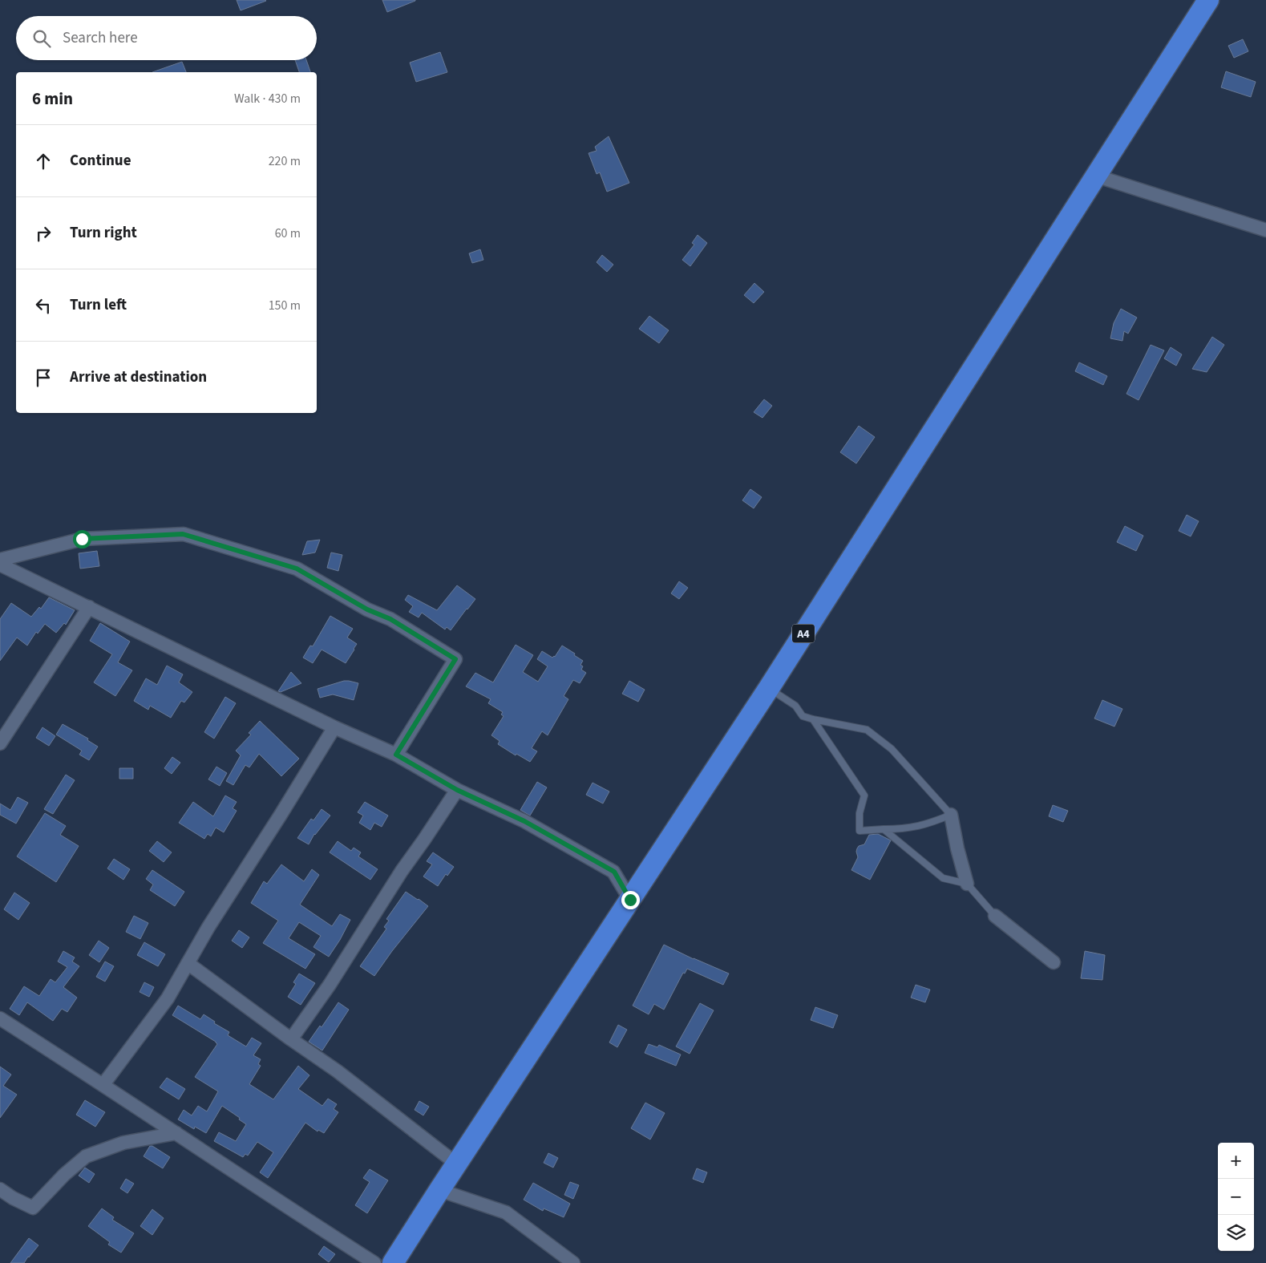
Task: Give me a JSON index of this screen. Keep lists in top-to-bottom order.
{
  "streets": {
    "highway": ["A4"]
  },
  "page": {
    "search": "Search here",
    "heading": ["6 min", "Walk · 430 m"],
    "list": [
      ["Continue", "220 m"],
      ["Turn right", "60 m"],
      ["Turn left", "150 m"],
      "Arrive at destination"
    ],
    "map_buttons": ["+", "−"]
  }
}
